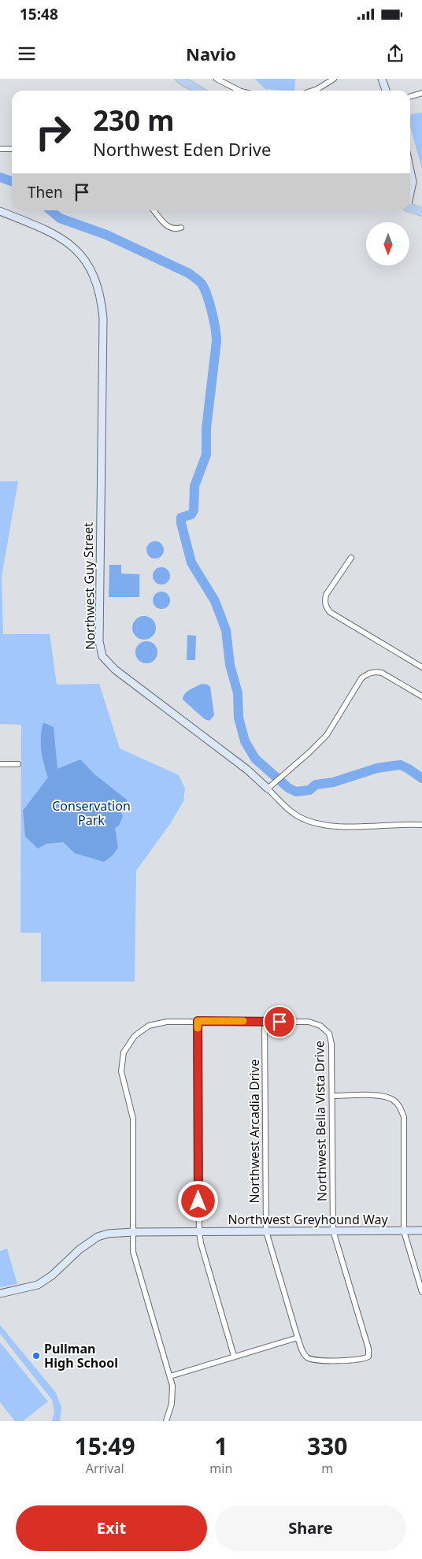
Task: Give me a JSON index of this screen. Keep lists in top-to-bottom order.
{
  "streets": {
    "street": [
      "Northwest Guy Street",
      "Northwest Bella Vista Drive",
      "Northwest Arcadia Drive",
      "Northwest Greyhound Way"
    ]
  },
  "crossings": [
    ["Northwest Bella Vista Drive", "Northwest Arcadia Drive"],
    ["Northwest Bella Vista Drive", "Northwest Greyhound Way"],
    ["Northwest Arcadia Drive", "Northwest Greyhound Way"]
  ],
  "parks": ["Conservation Park"],
  "places": ["Pullman High School"],
  "north": "bottom",
  "page": {
    "status": "15:48",
    "header": "Navio",
    "turn": ["230 m", "Northwest Eden Drive"],
    "then": "Then",
    "eta": [
      "15:49",
      "Arrival",
      "1",
      "min",
      "330",
      "m"
    ],
    "buttons": ["Exit", "Share"]
  }
}
